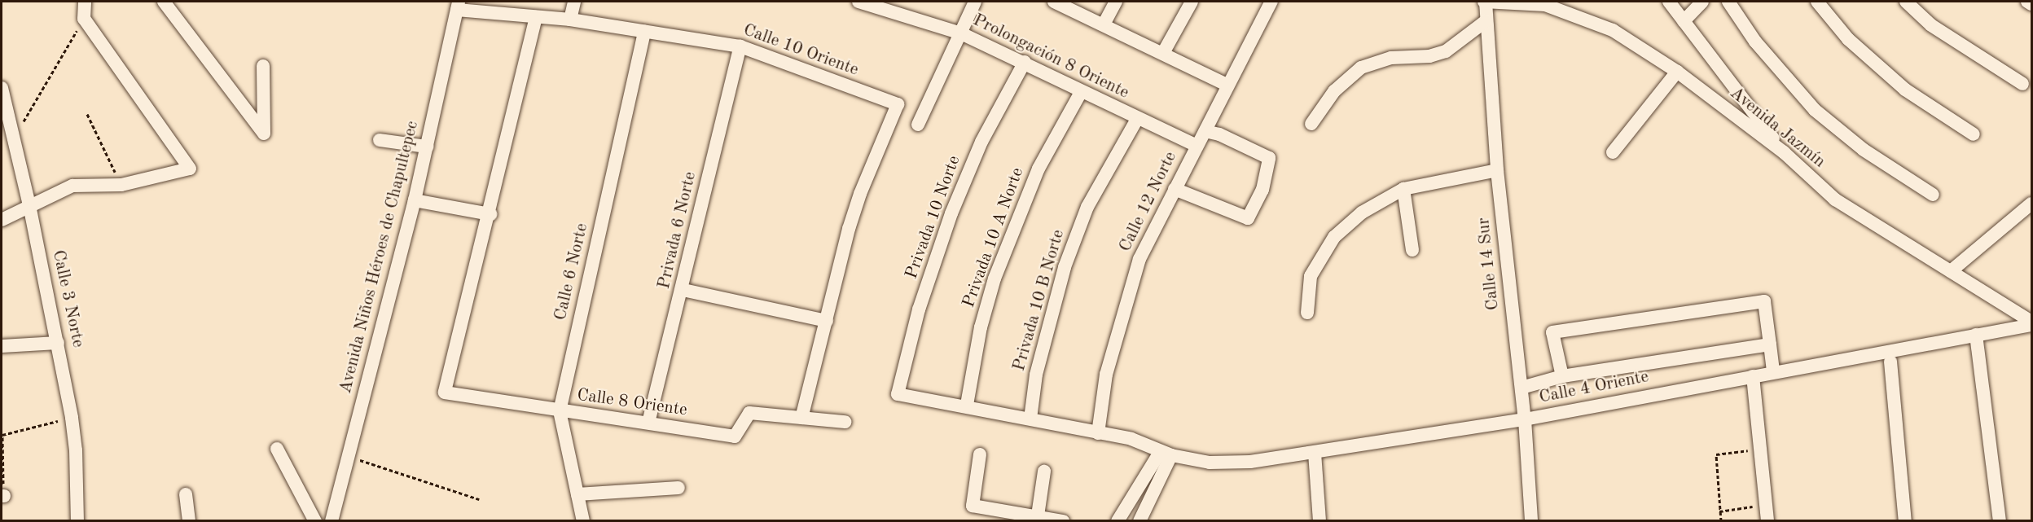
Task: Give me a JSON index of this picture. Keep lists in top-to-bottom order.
{
  "streets": {
    "street": [
      "Calle 10 Oriente",
      "Prolongación 8 Oriente",
      "Avenida Jazmín",
      "Calle 12 Norte",
      "Privada 10 Norte",
      "Privada 6 Norte",
      "Privada 10 A Norte",
      "Avenida Niños Héroes de Chapultepec",
      "Calle 14 Sur",
      "Calle 6 Norte",
      "Calle 3 Norte",
      "Privada 10 B Norte",
      "Calle 4 Oriente",
      "Calle 8 Oriente"
    ]
  },
  "crossings": [
    ["Calle 10 Oriente", "Privada 6 Norte"],
    ["Calle 10 Oriente", "Avenida Niños Héroes de Chapultepec"],
    ["Calle 10 Oriente", "Calle 6 Norte"],
    ["Prolongación 8 Oriente", "Calle 12 Norte"],
    ["Prolongación 8 Oriente", "Privada 10 Norte"],
    ["Prolongación 8 Oriente", "Privada 10 A Norte"],
    ["Prolongación 8 Oriente", "Privada 10 B Norte"],
    ["Avenida Jazmín", "Calle 14 Sur"],
    ["Avenida Jazmín", "Calle 4 Oriente"],
    ["Calle 12 Norte", "Calle 4 Oriente"],
    ["Privada 10 Norte", "Calle 4 Oriente"],
    ["Privada 6 Norte", "Calle 8 Oriente"],
    ["Privada 10 A Norte", "Calle 4 Oriente"],
    ["Calle 14 Sur", "Calle 4 Oriente"],
    ["Calle 6 Norte", "Calle 8 Oriente"],
    ["Privada 10 B Norte", "Calle 4 Oriente"]
  ]
}
